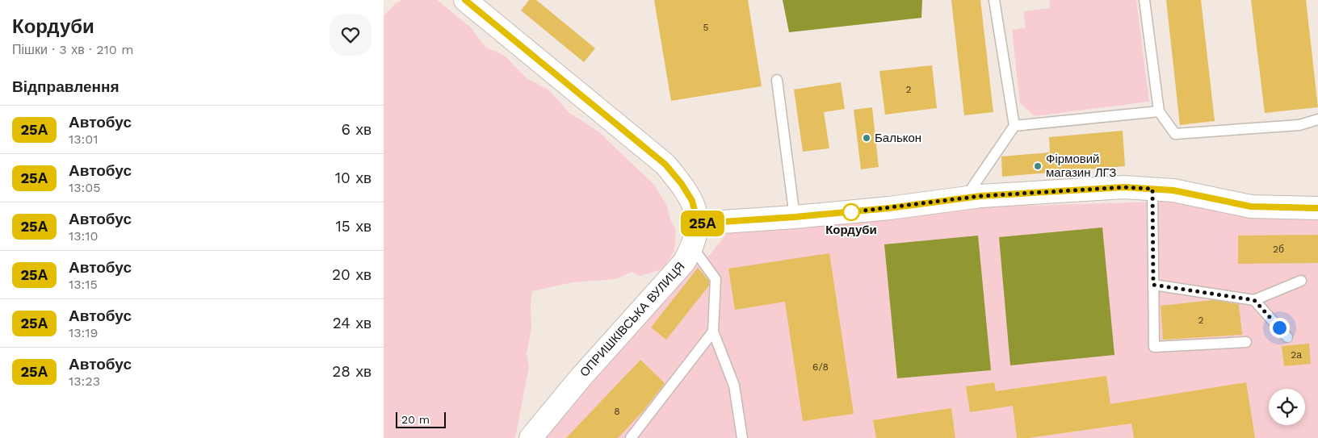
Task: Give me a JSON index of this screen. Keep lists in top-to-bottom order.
{
  "streets": {
    "street": ["ОПРИШКІВСЬКА ВУЛИЦЯ"]
  },
  "places": ["Балькон", "Фірмовий магазин ЛГЗ", "Кордуби"],
  "lines": ["bus line 25А"],
  "house_numbers": [
    "5",
    "2",
    "2б",
    "2",
    "2а",
    "6/8",
    "8"
  ],
  "scale_bar": "20 m",
  "page": {
    "heading": [
      ["Кордуби", "Пішки · 3 хв · 210 m"],
      "Відправлення"
    ],
    "on_map": "25А",
    "list": [
      {
        "mark": "25А",
        "name": "Автобус",
        "note": "13:01",
        "value": "6 хв"
      },
      {
        "mark": "25А",
        "name": "Автобус",
        "note": "13:05",
        "value": "10 хв"
      },
      {
        "mark": "25А",
        "name": "Автобус",
        "note": "13:10",
        "value": "15 хв"
      },
      {
        "mark": "25А",
        "name": "Автобус",
        "note": "13:15",
        "value": "20 хв"
      },
      {
        "mark": "25А",
        "name": "Автобус",
        "note": "13:19",
        "value": "24 хв"
      },
      {
        "mark": "25А",
        "name": "Автобус",
        "note": "13:23",
        "value": "28 хв"
      }
    ],
    "scale": "20 m"
  }
}
